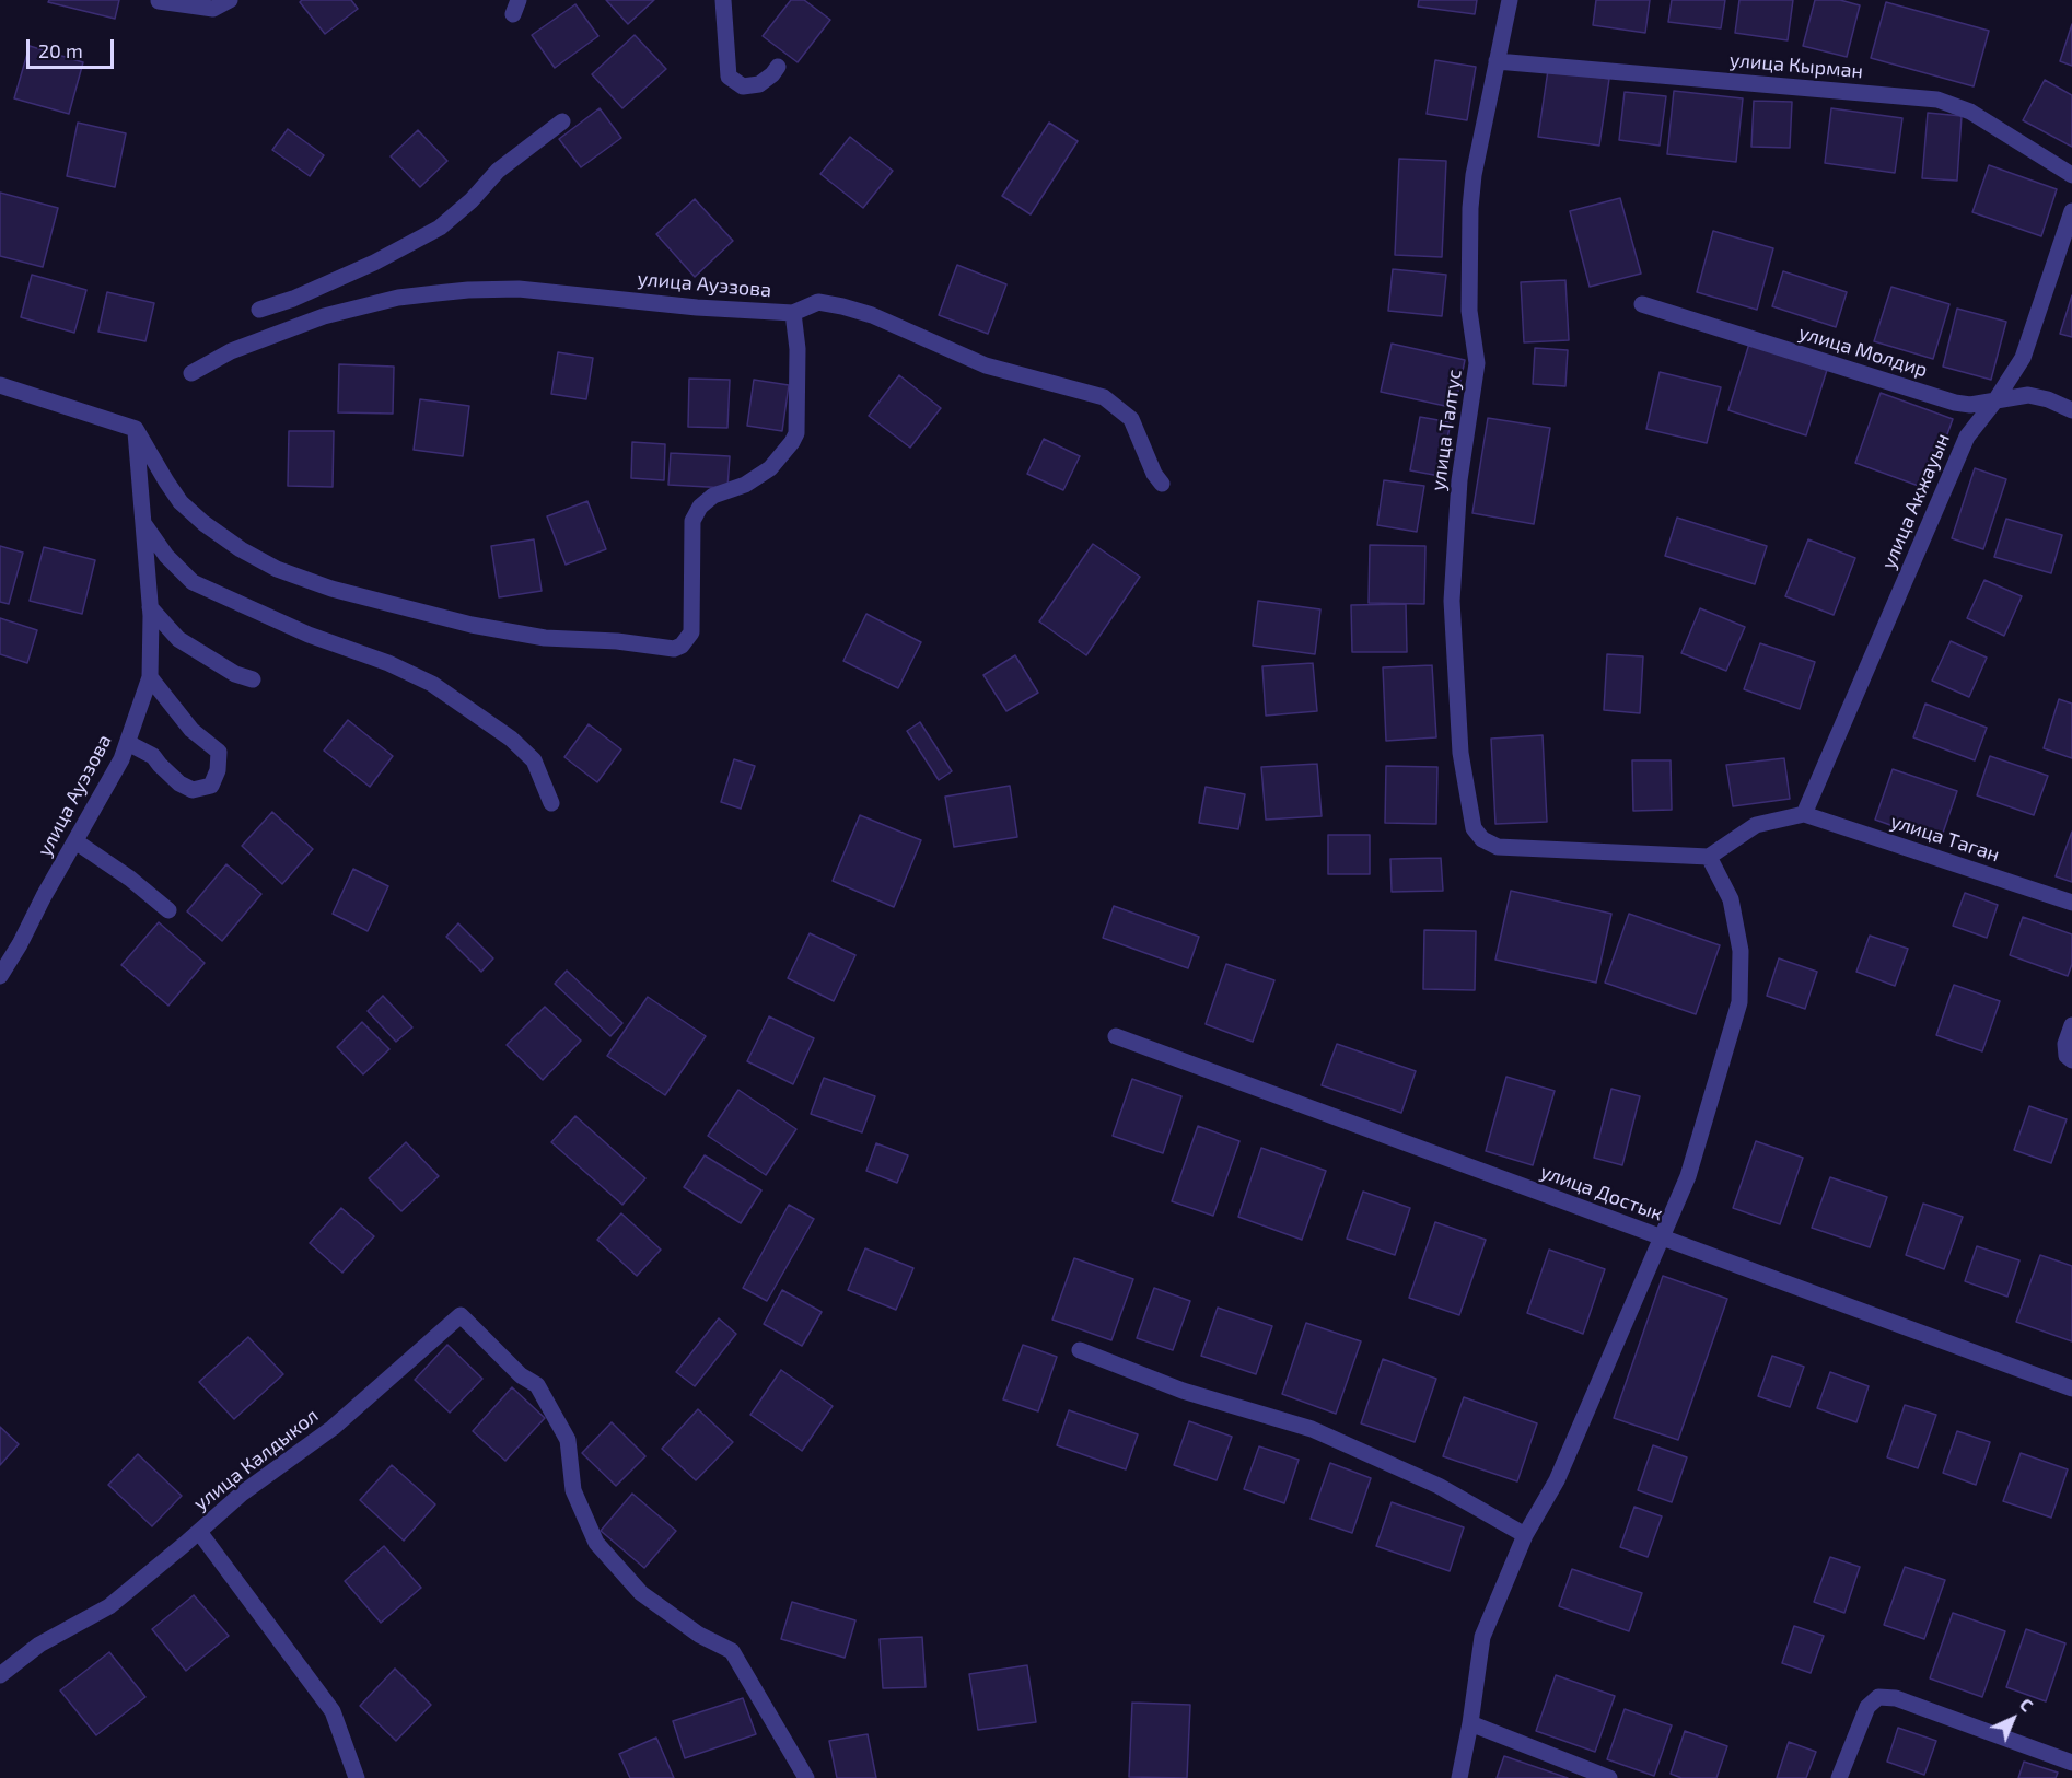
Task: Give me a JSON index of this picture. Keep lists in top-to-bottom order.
{
  "streets": {
    "street": [
      "улица Кырман",
      "улица Ауэзова",
      "улица Молдир",
      "улица Талтус",
      "улица Акжауын",
      "улица Таган",
      "улица Достык",
      "улица Калдыкол"
    ]
  },
  "crossings": [
    ["улица Кырман", "улица Талтус"],
    ["улица Молдир", "улица Акжауын"],
    ["улица Акжауын", "улица Таган"]
  ],
  "scale_bar": "20 m",
  "north": "top right"
}
